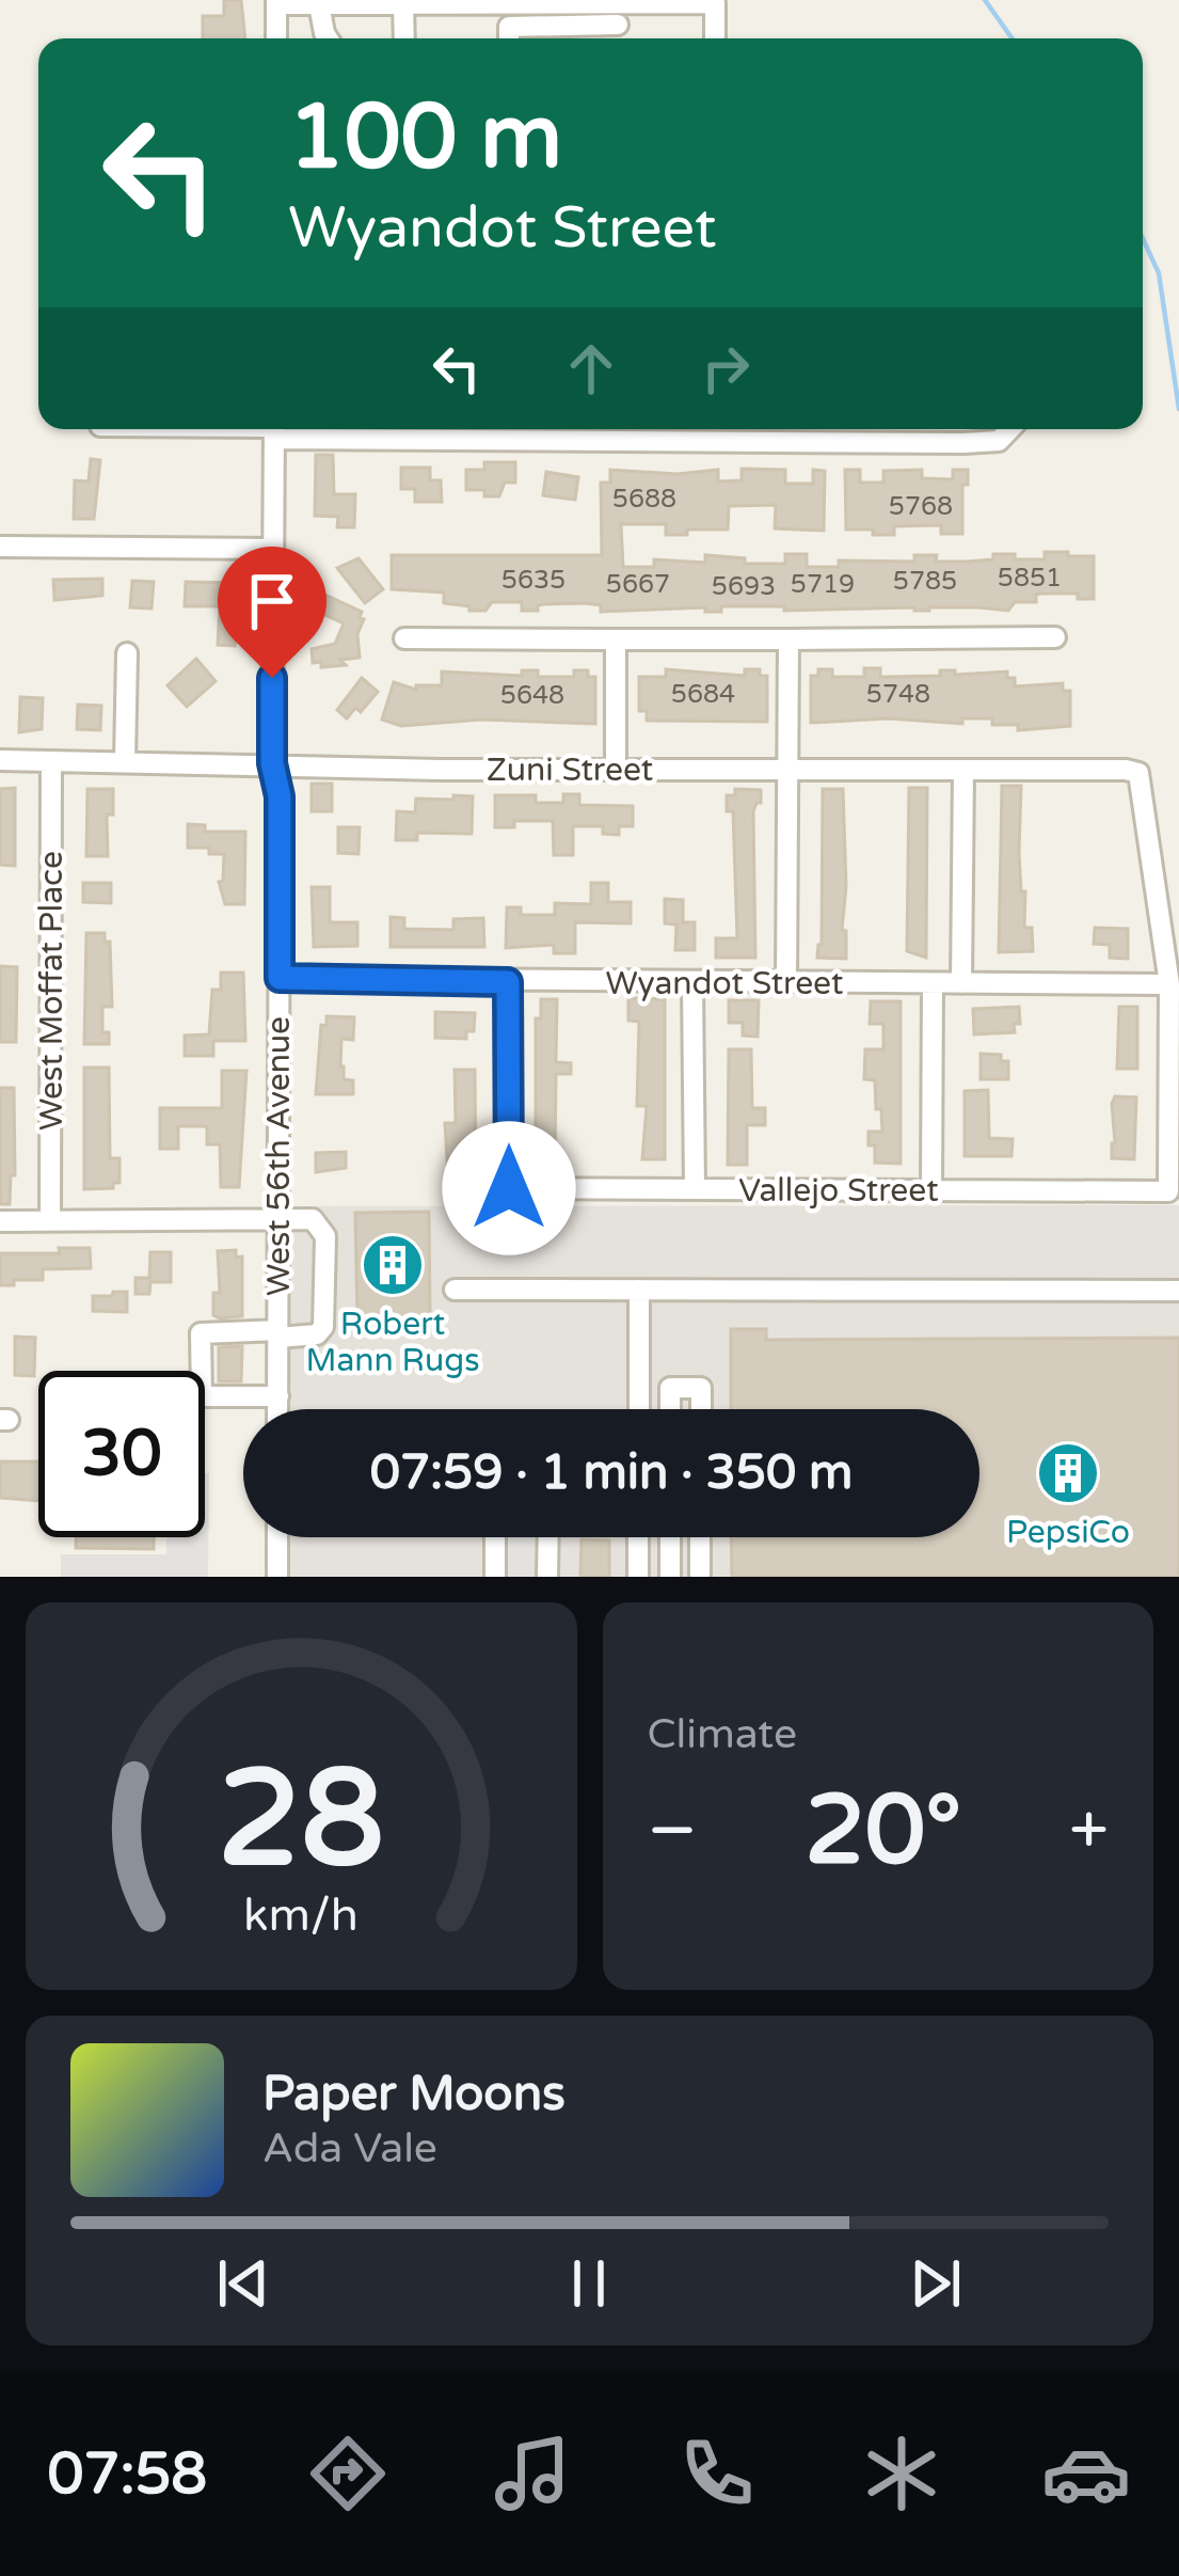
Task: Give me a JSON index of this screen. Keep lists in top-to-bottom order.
{
  "streets": {
    "street": [
      "Zuni Street",
      "Wyandot Street",
      "West Moffat Place",
      "West 56th Avenue",
      "Vallejo Street"
    ]
  },
  "crossings": [
    ["Zuni Street", "Wyandot Street"],
    ["Zuni Street", "West Moffat Place"],
    ["Zuni Street", "West 56th Avenue"],
    ["Zuni Street", "Vallejo Street"],
    ["Wyandot Street", "West 56th Avenue"],
    ["Wyandot Street", "Vallejo Street"]
  ],
  "places": {
    "building": ["Robert Mann Rugs", "PepsiCo"]
  },
  "house_numbers": [
    "5688",
    "5768",
    "5851",
    "5635",
    "5785",
    "5667",
    "5719",
    "5693",
    "5684",
    "5748",
    "5648"
  ],
  "page": {
    "turn": ["100 m", "Wyandot Street"],
    "limit": "30",
    "trip": "07:59 · 1 min · 350 m",
    "tile": "Climate",
    "heat": ["−", "20°", "+"],
    "song": ["Paper Moons", "Ada Vale"],
    "tabs": "07:58",
    "gauge": ["28", "km/h"]
  }
}
